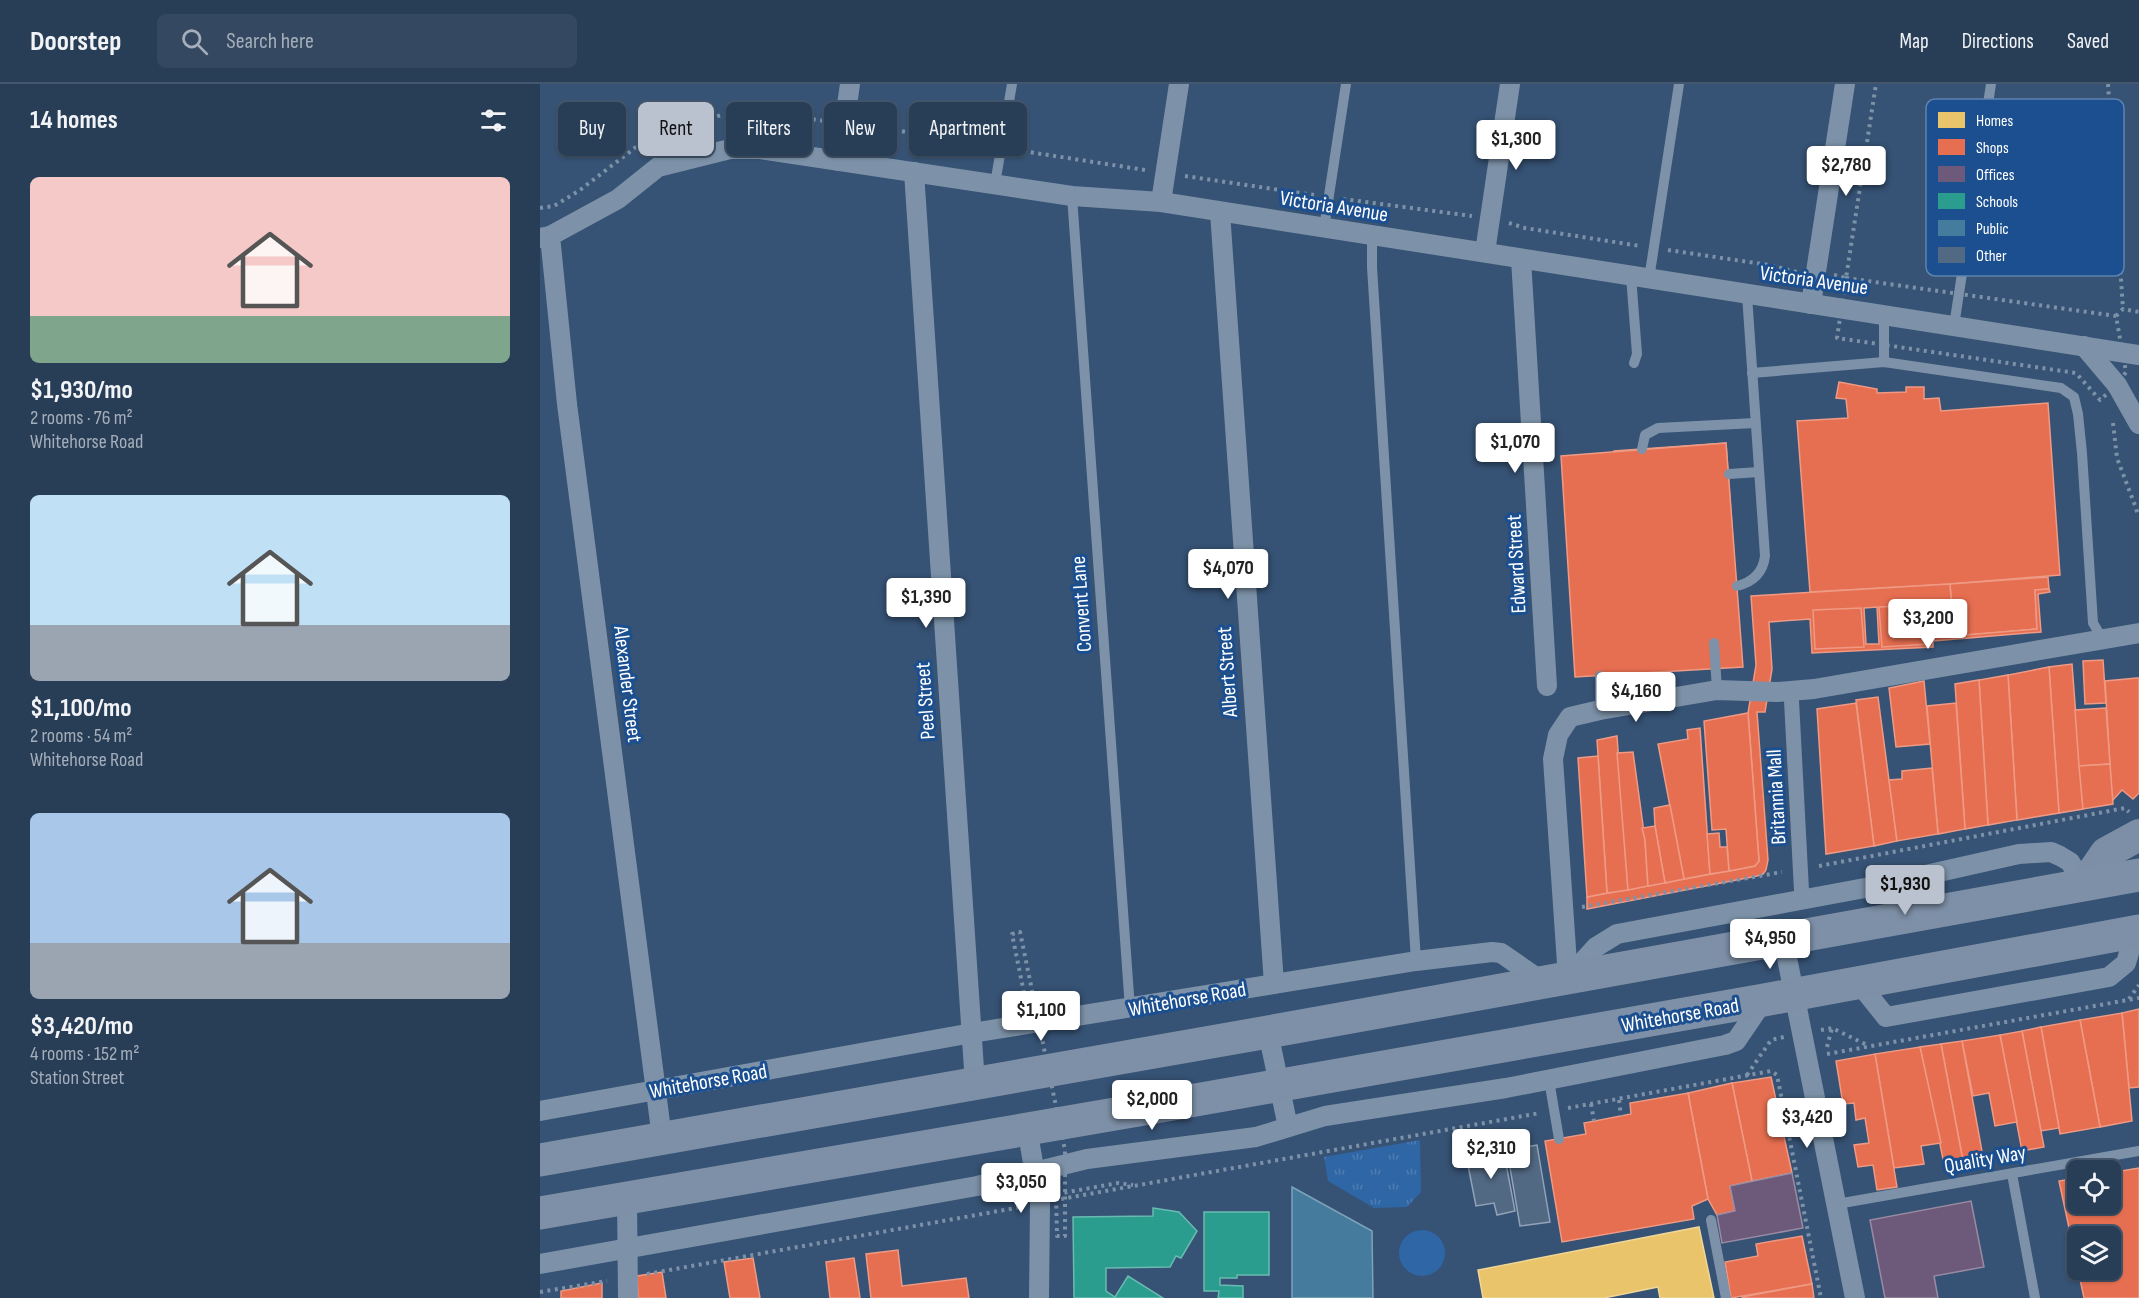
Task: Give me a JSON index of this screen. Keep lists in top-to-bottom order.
{
  "streets": {
    "highway": ["Whitehorse Road"],
    "street": [
      "Victoria Avenue",
      "Edward Street",
      "Albert Street",
      "Alexander Street",
      "Peel Street",
      "Britannia Mall"
    ],
    "lane": ["Convent Lane", "Quality Way"]
  },
  "crossings": [
    ["Victoria Avenue", "Edward Street"],
    ["Victoria Avenue", "Convent Lane"],
    ["Victoria Avenue", "Albert Street"],
    ["Victoria Avenue", "Alexander Street"],
    ["Victoria Avenue", "Peel Street"],
    ["Convent Lane", "Whitehorse Road"],
    ["Albert Street", "Whitehorse Road"],
    ["Alexander Street", "Whitehorse Road"],
    ["Peel Street", "Whitehorse Road"]
  ],
  "legend": [
    "Homes",
    "Shops",
    "Offices",
    "Schools",
    "Public",
    "Other"
  ],
  "page": {
    "header": "Doorstep",
    "search": "Search here",
    "nav": ["Map", "Directions", "Saved"],
    "heading": "14 homes",
    "chip": [
      "Buy",
      "Rent",
      "Filters",
      "New",
      "Apartment"
    ],
    "price": [
      "$1,300",
      "$2,780",
      "$1,070",
      "$4,070",
      "$1,390",
      "$3,200",
      "$4,160",
      "$1,930",
      "$4,950",
      "$1,100",
      "$2,000",
      "$3,420",
      "$2,310",
      "$3,050"
    ],
    "list": [
      {
        "name": "$1,930/mo",
        "note": "2 rooms · 76 m² · Whitehorse Road"
      },
      {
        "name": "$1,100/mo",
        "note": "2 rooms · 54 m² · Whitehorse Road"
      },
      {
        "name": "$3,420/mo",
        "note": "4 rooms · 152 m² · Station Street"
      }
    ]
  }
}
